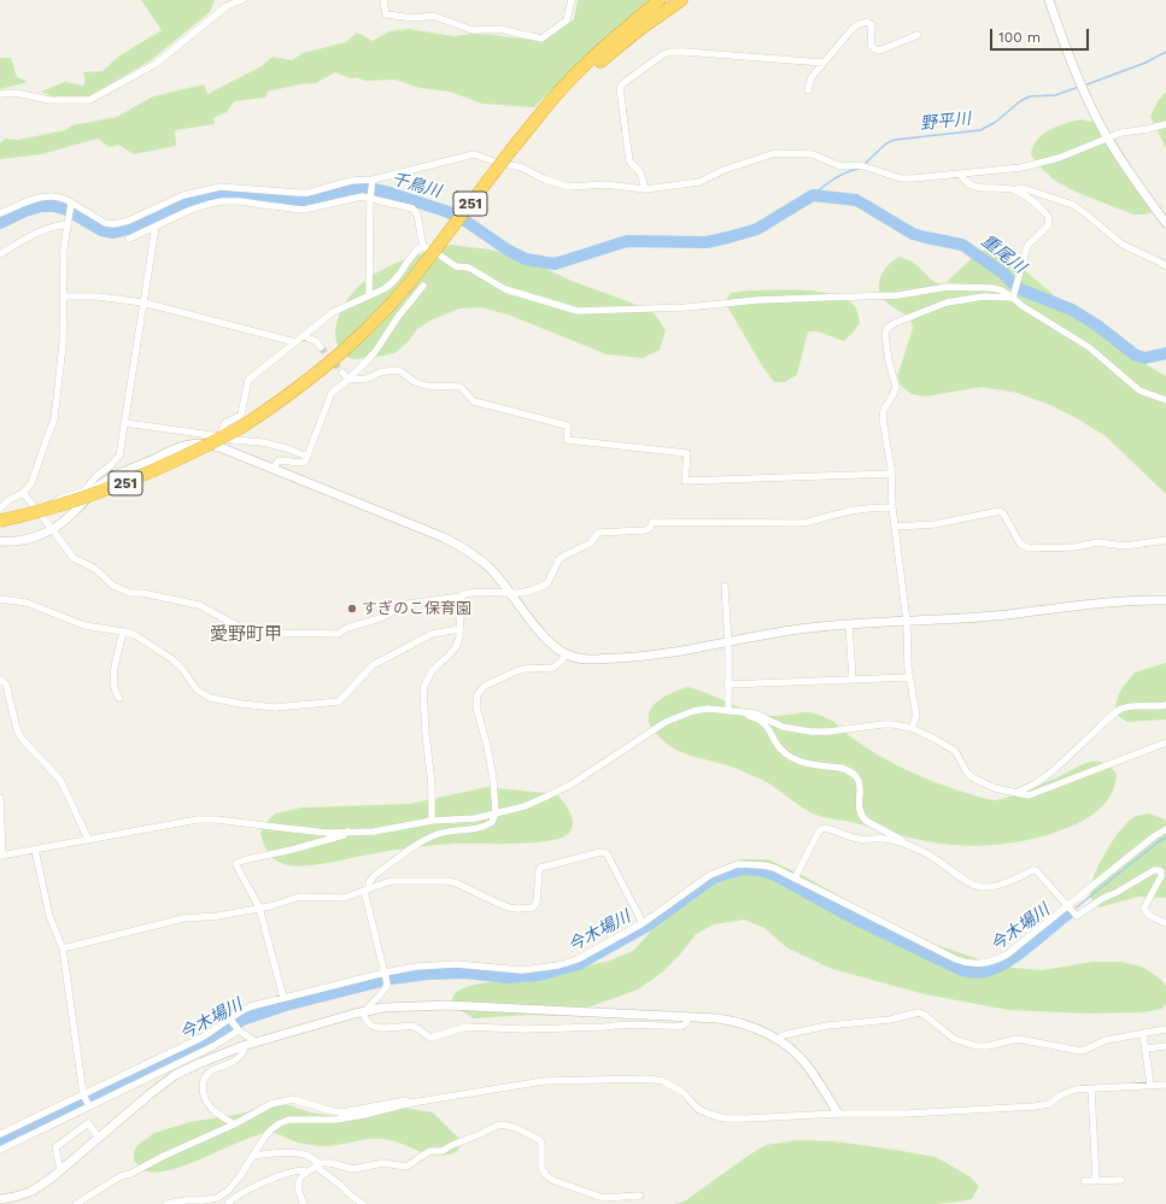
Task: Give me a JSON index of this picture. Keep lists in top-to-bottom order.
{
  "streets": {
    "highway": ["251"]
  },
  "districts": ["愛野町甲"],
  "water": [
    "野平川",
    "千鳥川",
    "重尾川",
    "今木場川"
  ],
  "places": ["すぎのこ保育園"],
  "scale_bar": "100 m"
}
